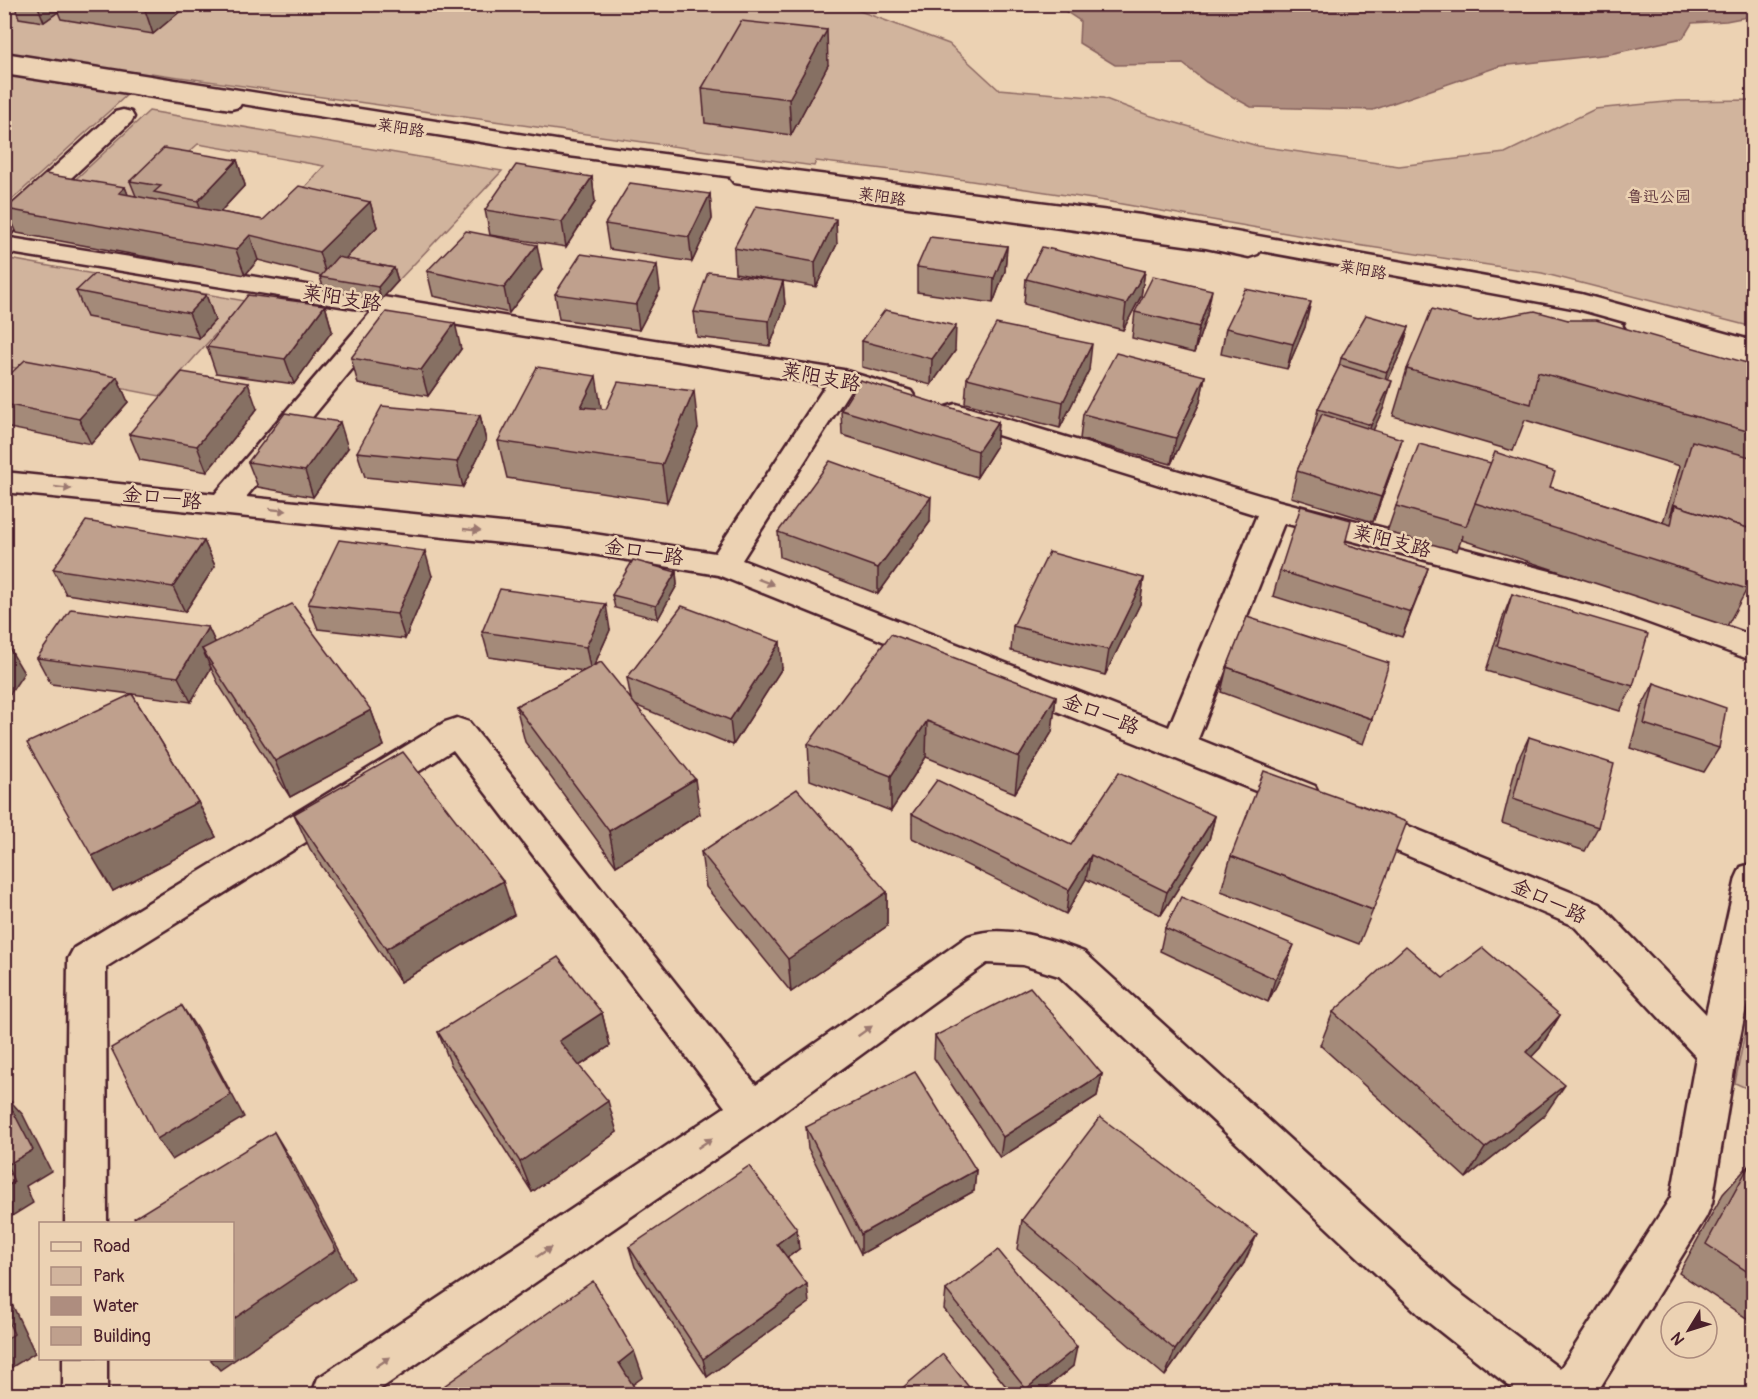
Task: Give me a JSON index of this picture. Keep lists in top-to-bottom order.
{
  "streets": {
    "street": ["莱阳路", "莱阳支路", "金口一路"]
  },
  "one_way": ["金口一路"],
  "parks": ["鲁迅公园"],
  "legend": [
    "Road",
    "Park",
    "Water",
    "Building"
  ],
  "north": "bottom left"
}
